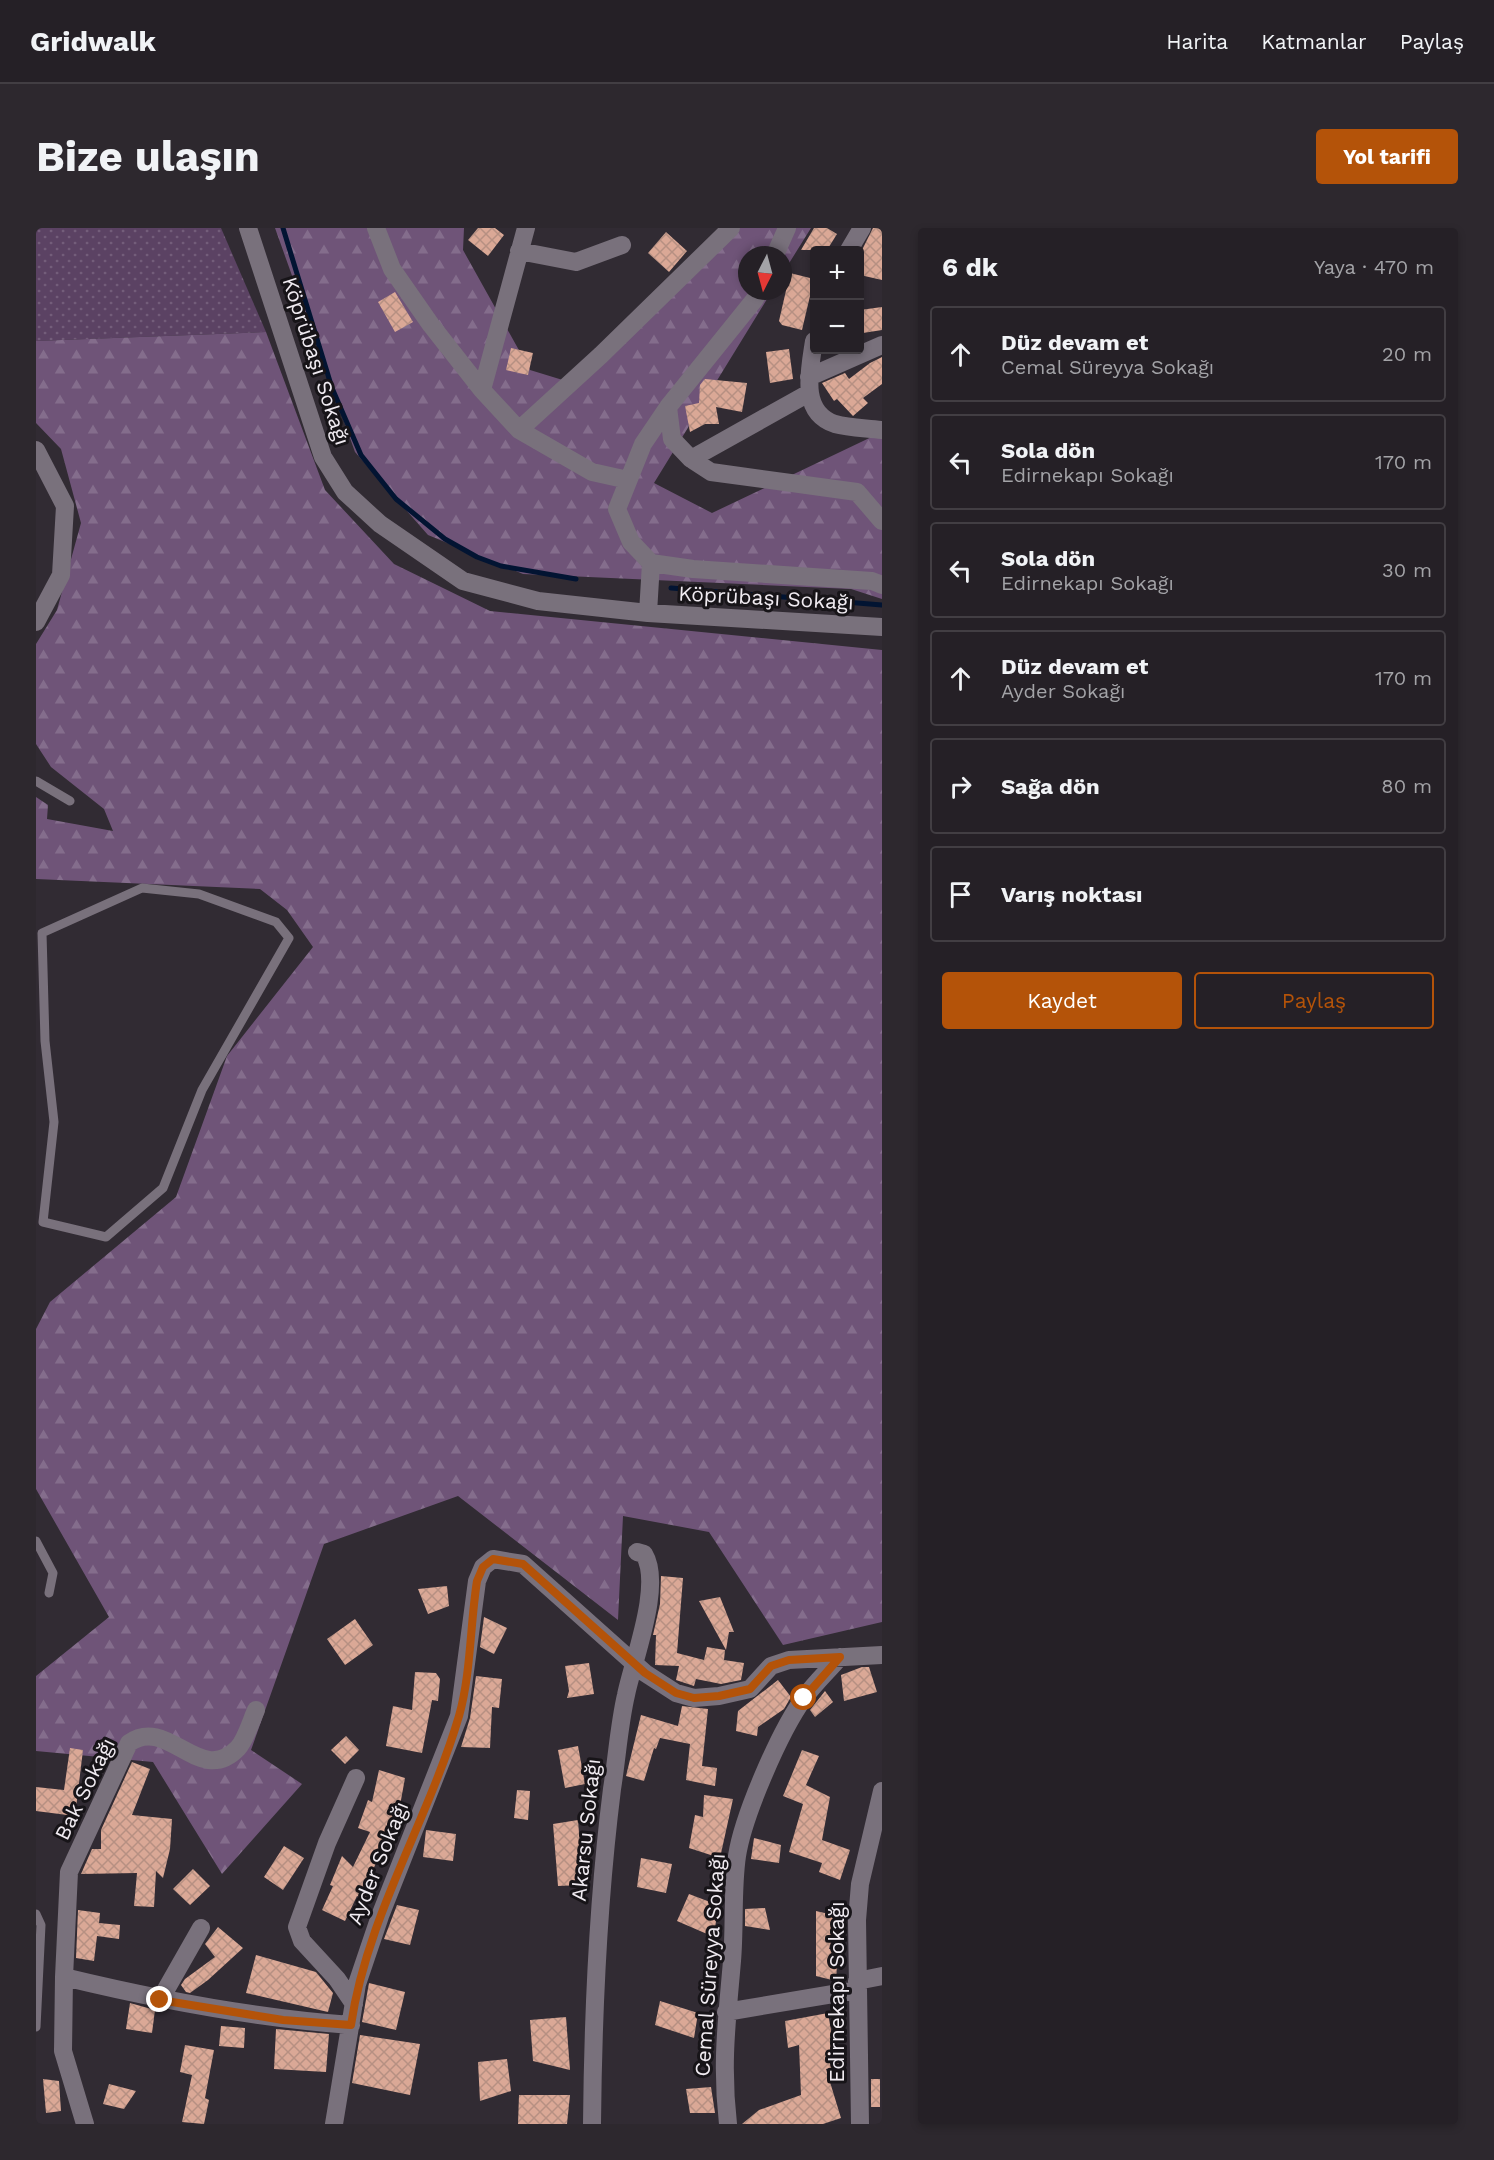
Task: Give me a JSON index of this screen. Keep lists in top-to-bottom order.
{
  "streets": {
    "street": [
      "Köprübaşı Sokağı",
      "Bak Sokağı",
      "Akarsu Sokağı",
      "Ayder Sokağı",
      "Cemal Süreyya Sokağı",
      "Edirnekapı Sokağı"
    ]
  },
  "crossings": [
    ["Akarsu Sokağı", "Ayder Sokağı"]
  ],
  "north": "bottom",
  "page": {
    "header": "Gridwalk",
    "nav": ["Harita", "Katmanlar", "Paylaş"],
    "buttons": [
      "Yol tarifi",
      ["Kaydet", "Paylaş"]
    ],
    "title": "Bize ulaşın",
    "heading": ["6 dk", "Yaya · 470 m"],
    "map_buttons": ["+", "−"],
    "list": [
      ["Düz devam et", "Cemal Süreyya Sokağı", "20 m"],
      ["Sola dön", "Edirnekapı Sokağı", "170 m"],
      ["Sola dön", "Edirnekapı Sokağı", "30 m"],
      ["Düz devam et", "Ayder Sokağı", "170 m"],
      ["Sağa dön", "80 m"],
      "Varış noktası"
    ]
  }
}
